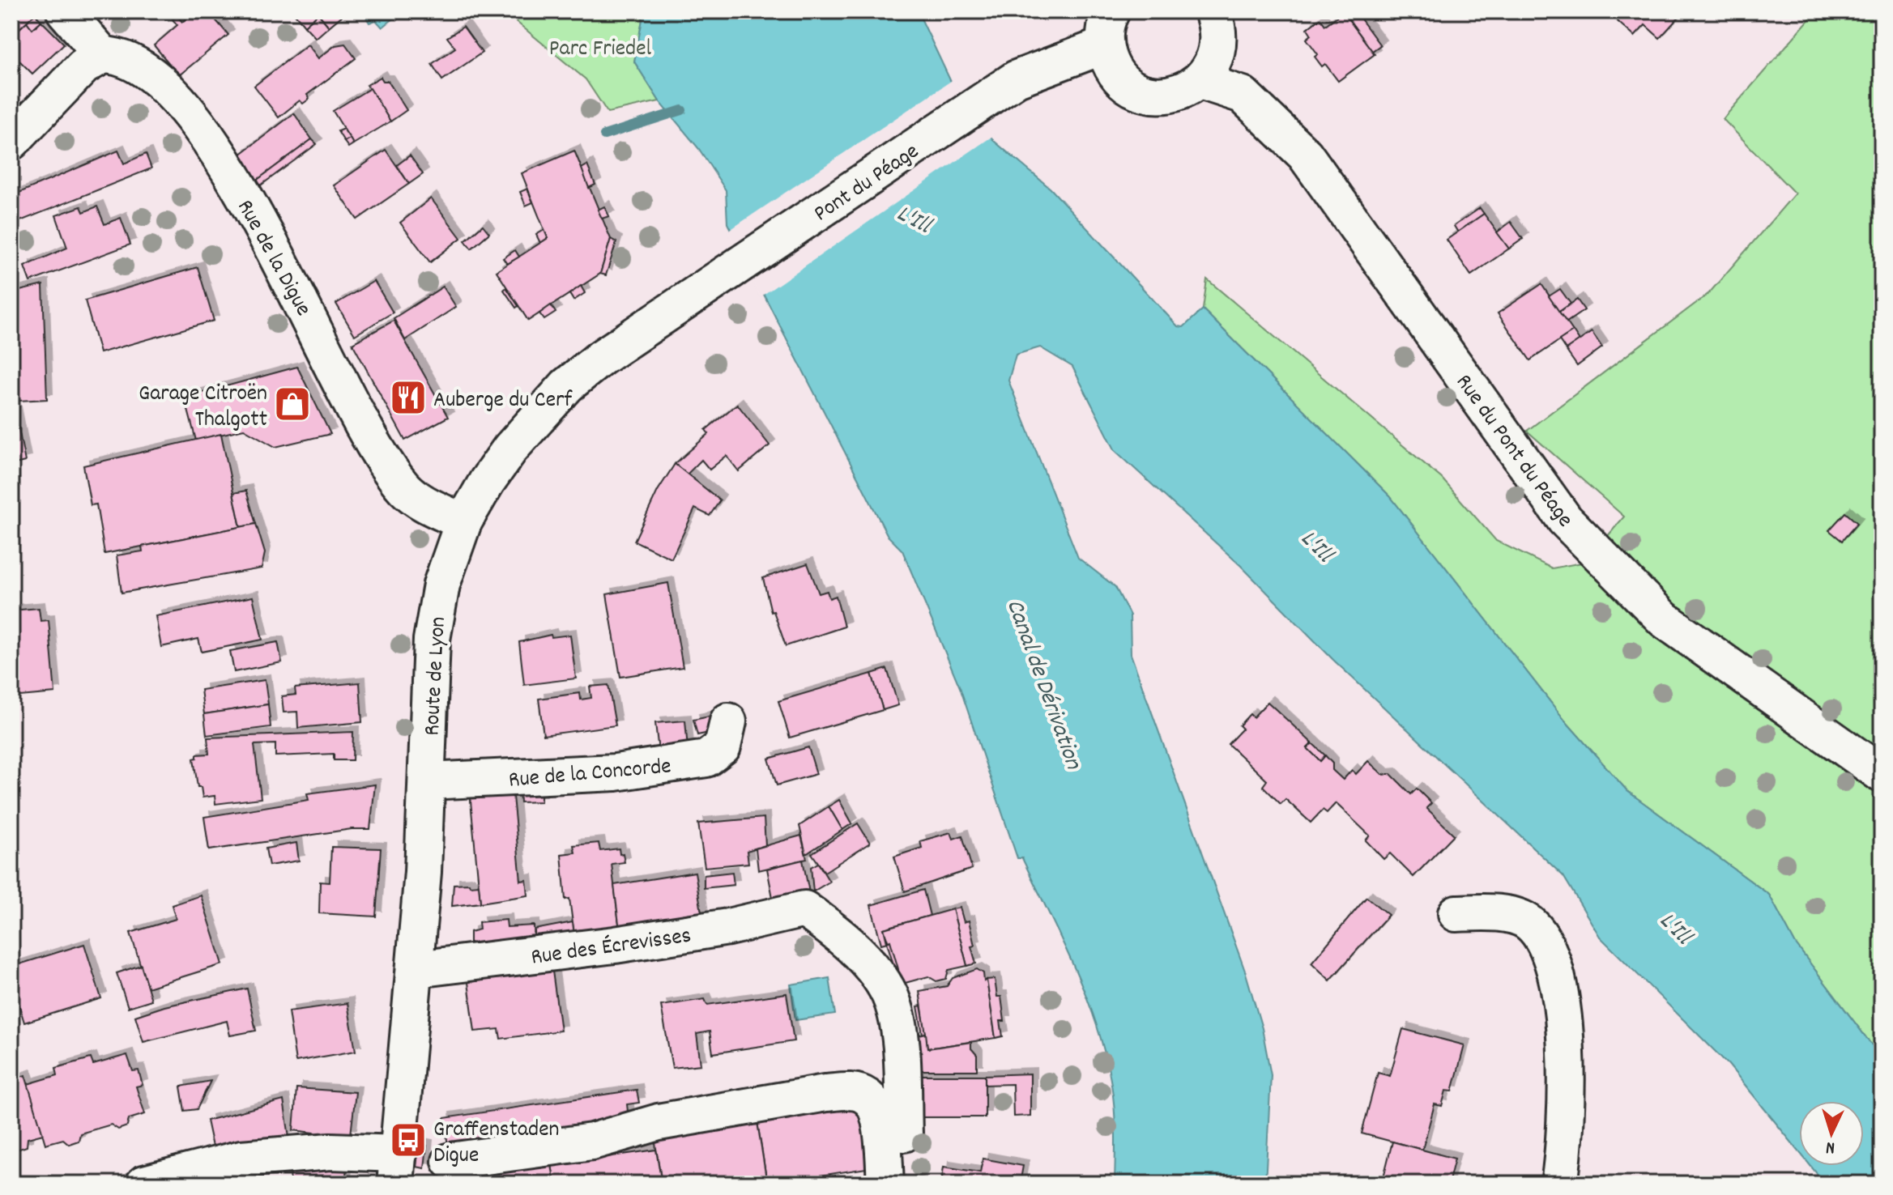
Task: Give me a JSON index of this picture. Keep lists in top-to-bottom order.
{
  "streets": {
    "street": [
      "Pont du Péage",
      "Rue de la Digue",
      "Rue du Pont du Péage",
      "Route de Lyon",
      "Rue de la Concorde",
      "Rue des Écrevisses"
    ]
  },
  "crossings": [
    ["Pont du Péage", "Route de Lyon"],
    ["Rue de la Digue", "Route de Lyon"],
    ["Route de Lyon", "Rue de la Concorde"],
    ["Route de Lyon", "Rue des Écrevisses"]
  ],
  "water": ["L'Ill", "Canal de Dérivation"],
  "parks": ["Parc Friedel"],
  "places": {
    "restaurant": ["Auberge du Cerf"],
    "shop": ["Garage Citroën Thalgott"],
    "bus stop": ["Graffenstaden Digue"]
  },
  "north": "bottom"
}
